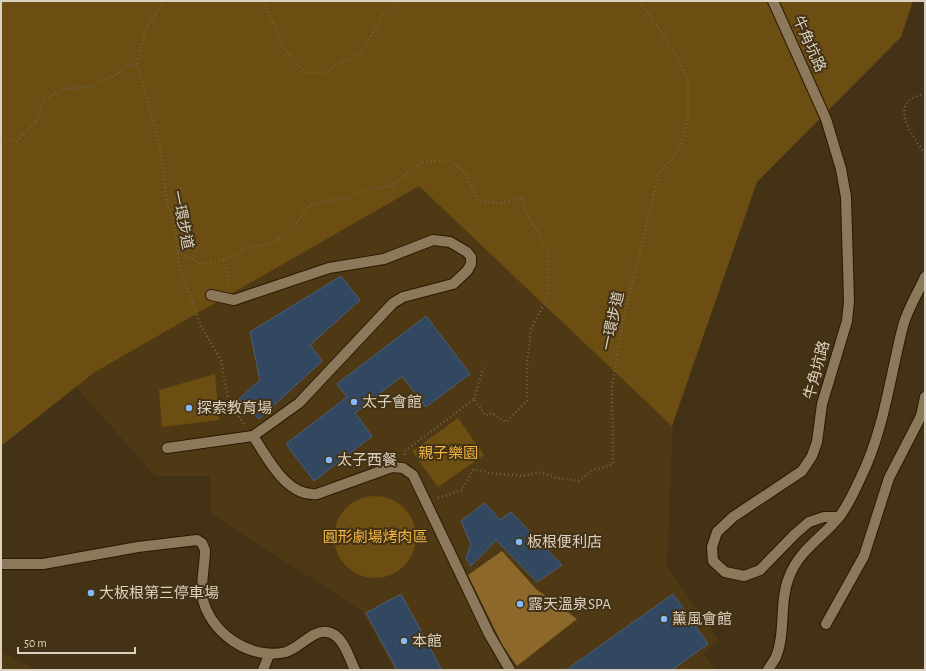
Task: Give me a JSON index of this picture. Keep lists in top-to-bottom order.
{
  "streets": {
    "street": ["牛角坑路"],
    "path": ["一環步道"]
  },
  "parks": ["親子樂園", "圓形劇場烤肉區"],
  "places": [
    "太子會館",
    "探索教育場",
    "太子西餐",
    "板根便利店",
    "大板根第三停車場",
    "露天溫泉SPA",
    "薰風會館",
    "本館"
  ],
  "scale_bar": "50 m"
}
